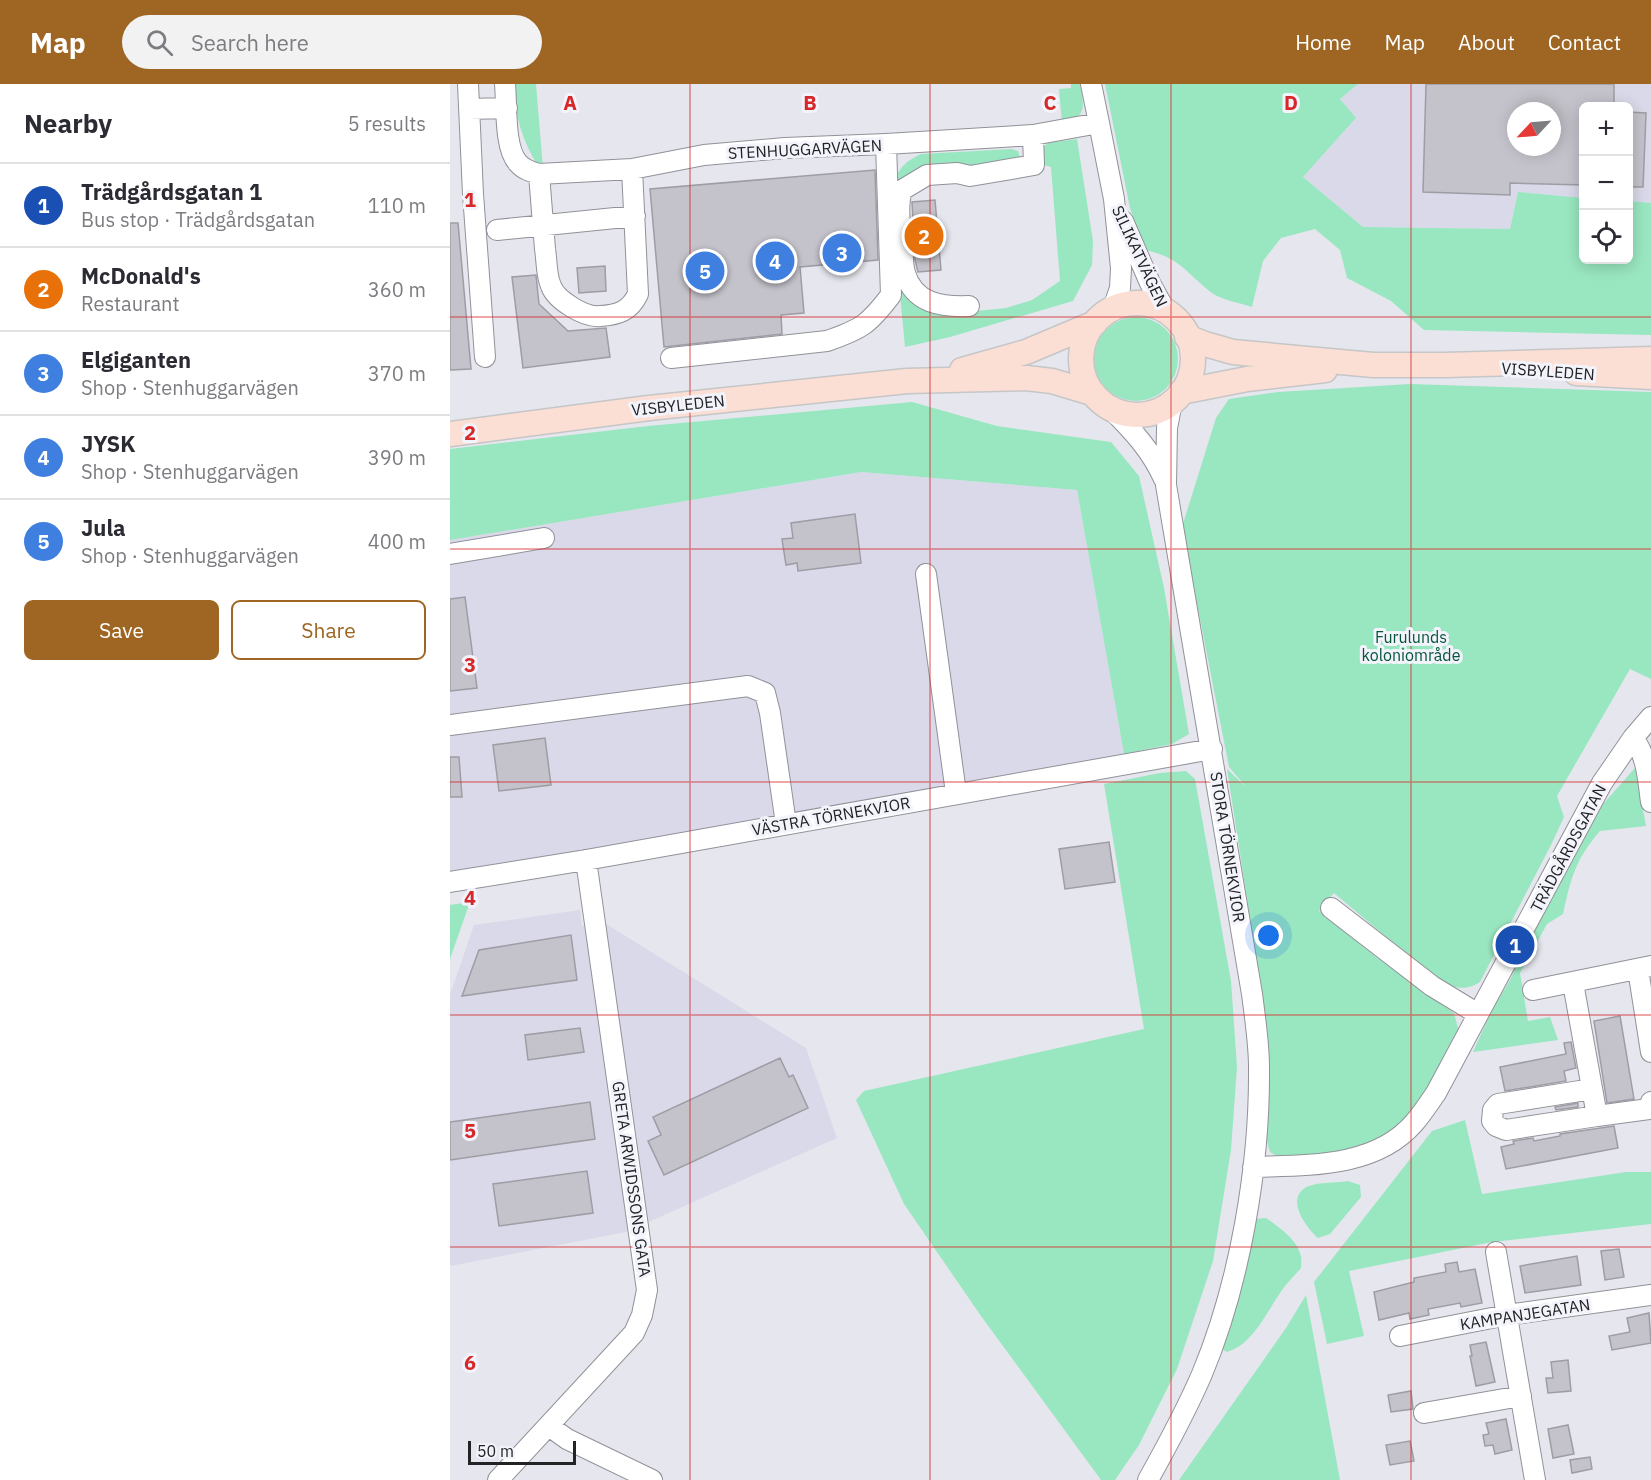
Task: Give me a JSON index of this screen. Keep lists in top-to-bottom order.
{
  "streets": {
    "main road": ["VISBYLEDEN"],
    "street": [
      "STENHUGGARVÄGEN",
      "SILIKATVÄGEN",
      "VÄSTRA TÖRNEKVIOR",
      "STORA TÖRNEKVIOR",
      "TRÄDGÅRDSGATAN",
      "GRETA ARWIDSSONS GATA",
      "KAMPANJEGATAN"
    ]
  },
  "crossings": [
    ["SILIKATVÄGEN", "VISBYLEDEN"],
    ["VÄSTRA TÖRNEKVIOR", "STORA TÖRNEKVIOR"],
    ["VÄSTRA TÖRNEKVIOR", "GRETA ARWIDSSONS GATA"],
    ["STORA TÖRNEKVIOR", "TRÄDGÅRDSGATAN"]
  ],
  "parks": ["Furulunds koloniområde"],
  "scale_bar": "50 m",
  "north": "bottom left",
  "page": {
    "header": "Map",
    "search": "Search here",
    "nav": [
      "Home",
      "Map",
      "About",
      "Contact"
    ],
    "heading": ["Nearby", "5 results"],
    "map_buttons": ["+", "−"],
    "list": [
      {
        "mark": "1",
        "name": "Trädgårdsgatan 1",
        "note": "Bus stop · Trädgårdsgatan",
        "value": "110 m"
      },
      {
        "mark": "2",
        "name": "McDonald's",
        "note": "Restaurant",
        "value": "360 m"
      },
      {
        "mark": "3",
        "name": "Elgiganten",
        "note": "Shop · Stenhuggarvägen",
        "value": "370 m"
      },
      {
        "mark": "4",
        "name": "JYSK",
        "note": "Shop · Stenhuggarvägen",
        "value": "390 m"
      },
      {
        "mark": "5",
        "name": "Jula",
        "note": "Shop · Stenhuggarvägen",
        "value": "400 m"
      }
    ],
    "pins": [
      "2",
      "3",
      "4",
      "5",
      "1"
    ],
    "buttons": ["Save", "Share"],
    "scale": "50 m"
  },
  "grid": {
    "columns": [
      "A",
      "B",
      "C",
      "D"
    ],
    "rows": [
      "1",
      "2",
      "3",
      "4",
      "5",
      "6"
    ]
  }
}
